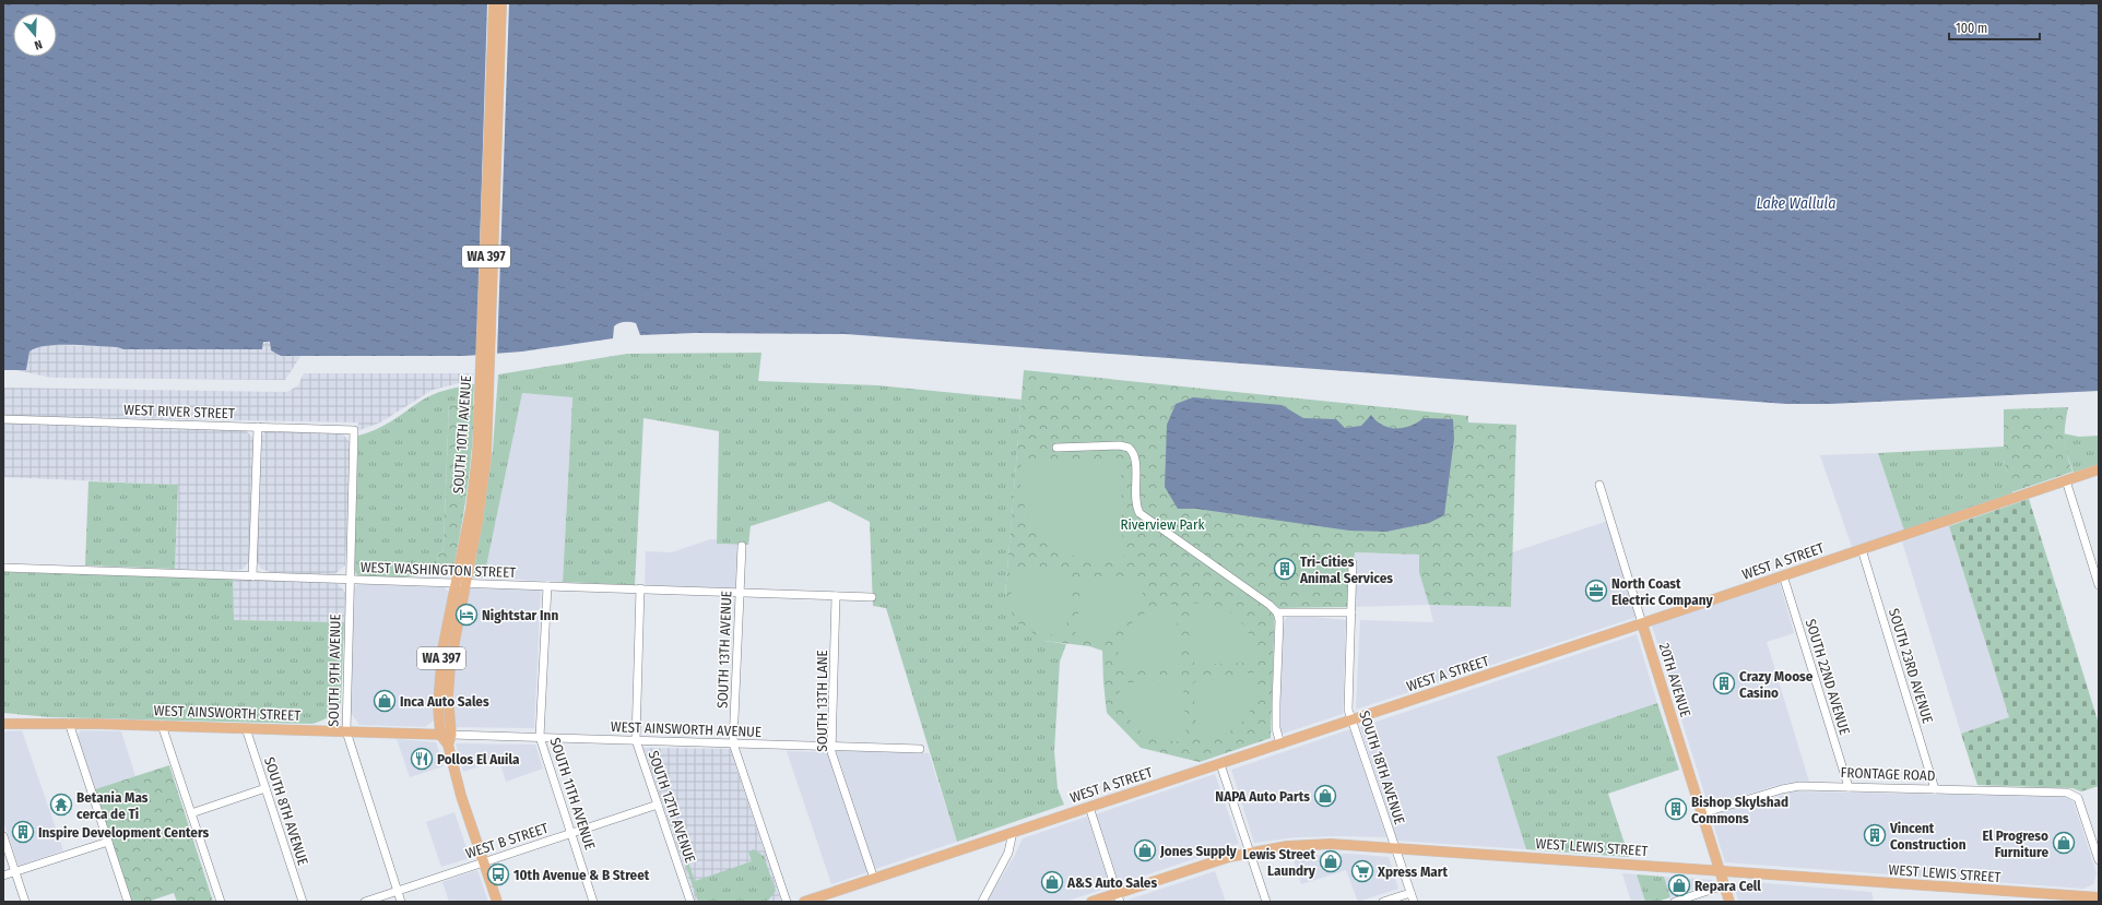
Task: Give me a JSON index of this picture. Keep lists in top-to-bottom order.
{
  "streets": {
    "main road": [
      "WA 397",
      "SOUTH 10TH AVENUE",
      "WEST A STREET",
      "20TH AVENUE",
      "WEST AINSWORTH STREET",
      "WEST LEWIS STREET"
    ],
    "street": [
      "WEST RIVER STREET",
      "WEST WASHINGTON STREET",
      "SOUTH 13TH AVENUE",
      "SOUTH 23RD AVENUE",
      "SOUTH 9TH AVENUE",
      "SOUTH 22ND AVENUE",
      "SOUTH 13TH LANE",
      "WEST AINSWORTH AVENUE",
      "SOUTH 18TH AVENUE",
      "FRONTAGE ROAD",
      "SOUTH 11TH AVENUE",
      "SOUTH 12TH AVENUE",
      "SOUTH 8TH AVENUE",
      "WEST B STREET"
    ]
  },
  "crossings": [
    ["WA 397", "SOUTH 10TH AVENUE"],
    ["WEST RIVER STREET", "SOUTH 9TH AVENUE"],
    ["SOUTH 10TH AVENUE", "WEST WASHINGTON STREET"],
    ["SOUTH 10TH AVENUE", "WEST AINSWORTH STREET"],
    ["SOUTH 10TH AVENUE", "WEST AINSWORTH AVENUE"],
    ["SOUTH 10TH AVENUE", "WEST B STREET"],
    ["WEST A STREET", "SOUTH 23RD AVENUE"],
    ["WEST A STREET", "SOUTH 22ND AVENUE"],
    ["WEST A STREET", "20TH AVENUE"],
    ["WEST A STREET", "SOUTH 13TH LANE"],
    ["WEST A STREET", "SOUTH 18TH AVENUE"],
    ["WEST WASHINGTON STREET", "SOUTH 13TH AVENUE"],
    ["WEST WASHINGTON STREET", "SOUTH 9TH AVENUE"],
    ["WEST WASHINGTON STREET", "SOUTH 13TH LANE"],
    ["WEST WASHINGTON STREET", "SOUTH 11TH AVENUE"],
    ["WEST WASHINGTON STREET", "SOUTH 12TH AVENUE"],
    ["SOUTH 13TH AVENUE", "WEST AINSWORTH AVENUE"],
    ["SOUTH 23RD AVENUE", "FRONTAGE ROAD"],
    ["SOUTH 9TH AVENUE", "WEST AINSWORTH STREET"],
    ["SOUTH 9TH AVENUE", "WEST B STREET"],
    ["SOUTH 22ND AVENUE", "FRONTAGE ROAD"],
    ["20TH AVENUE", "FRONTAGE ROAD"],
    ["20TH AVENUE", "WEST LEWIS STREET"],
    ["SOUTH 13TH LANE", "WEST AINSWORTH AVENUE"],
    ["WEST AINSWORTH STREET", "WEST AINSWORTH AVENUE"],
    ["WEST AINSWORTH STREET", "SOUTH 8TH AVENUE"],
    ["WEST AINSWORTH AVENUE", "SOUTH 11TH AVENUE"],
    ["WEST AINSWORTH AVENUE", "SOUTH 12TH AVENUE"],
    ["SOUTH 18TH AVENUE", "WEST LEWIS STREET"],
    ["SOUTH 11TH AVENUE", "WEST B STREET"],
    ["SOUTH 12TH AVENUE", "WEST B STREET"]
  ],
  "water": ["Lake Wallula"],
  "parks": ["Riverview Park"],
  "places": {
    "building": [
      "Tri-Cities Animal Services",
      "Crazy Moose Casino",
      "Bishop Skylshad Commons",
      "Inspire Development Centers",
      "Vincent Construction"
    ],
    "office": ["North Coast Electric Company"],
    "hotel": ["Nightstar Inn"],
    "shop": [
      "Inca Auto Sales",
      "NAPA Auto Parts",
      "El Progreso Furniture",
      "Jones Supply",
      "Lewis Street Laundry",
      "A&S Auto Sales",
      "Repara Cell"
    ],
    "restaurant": ["Pollos El Auila"],
    "temple": ["Betania Mas cerca de Ti"],
    "supermarket": ["Xpress Mart"],
    "bus stop": ["10th Avenue & B Street"]
  },
  "scale_bar": "100 m",
  "north": "bottom"
}
